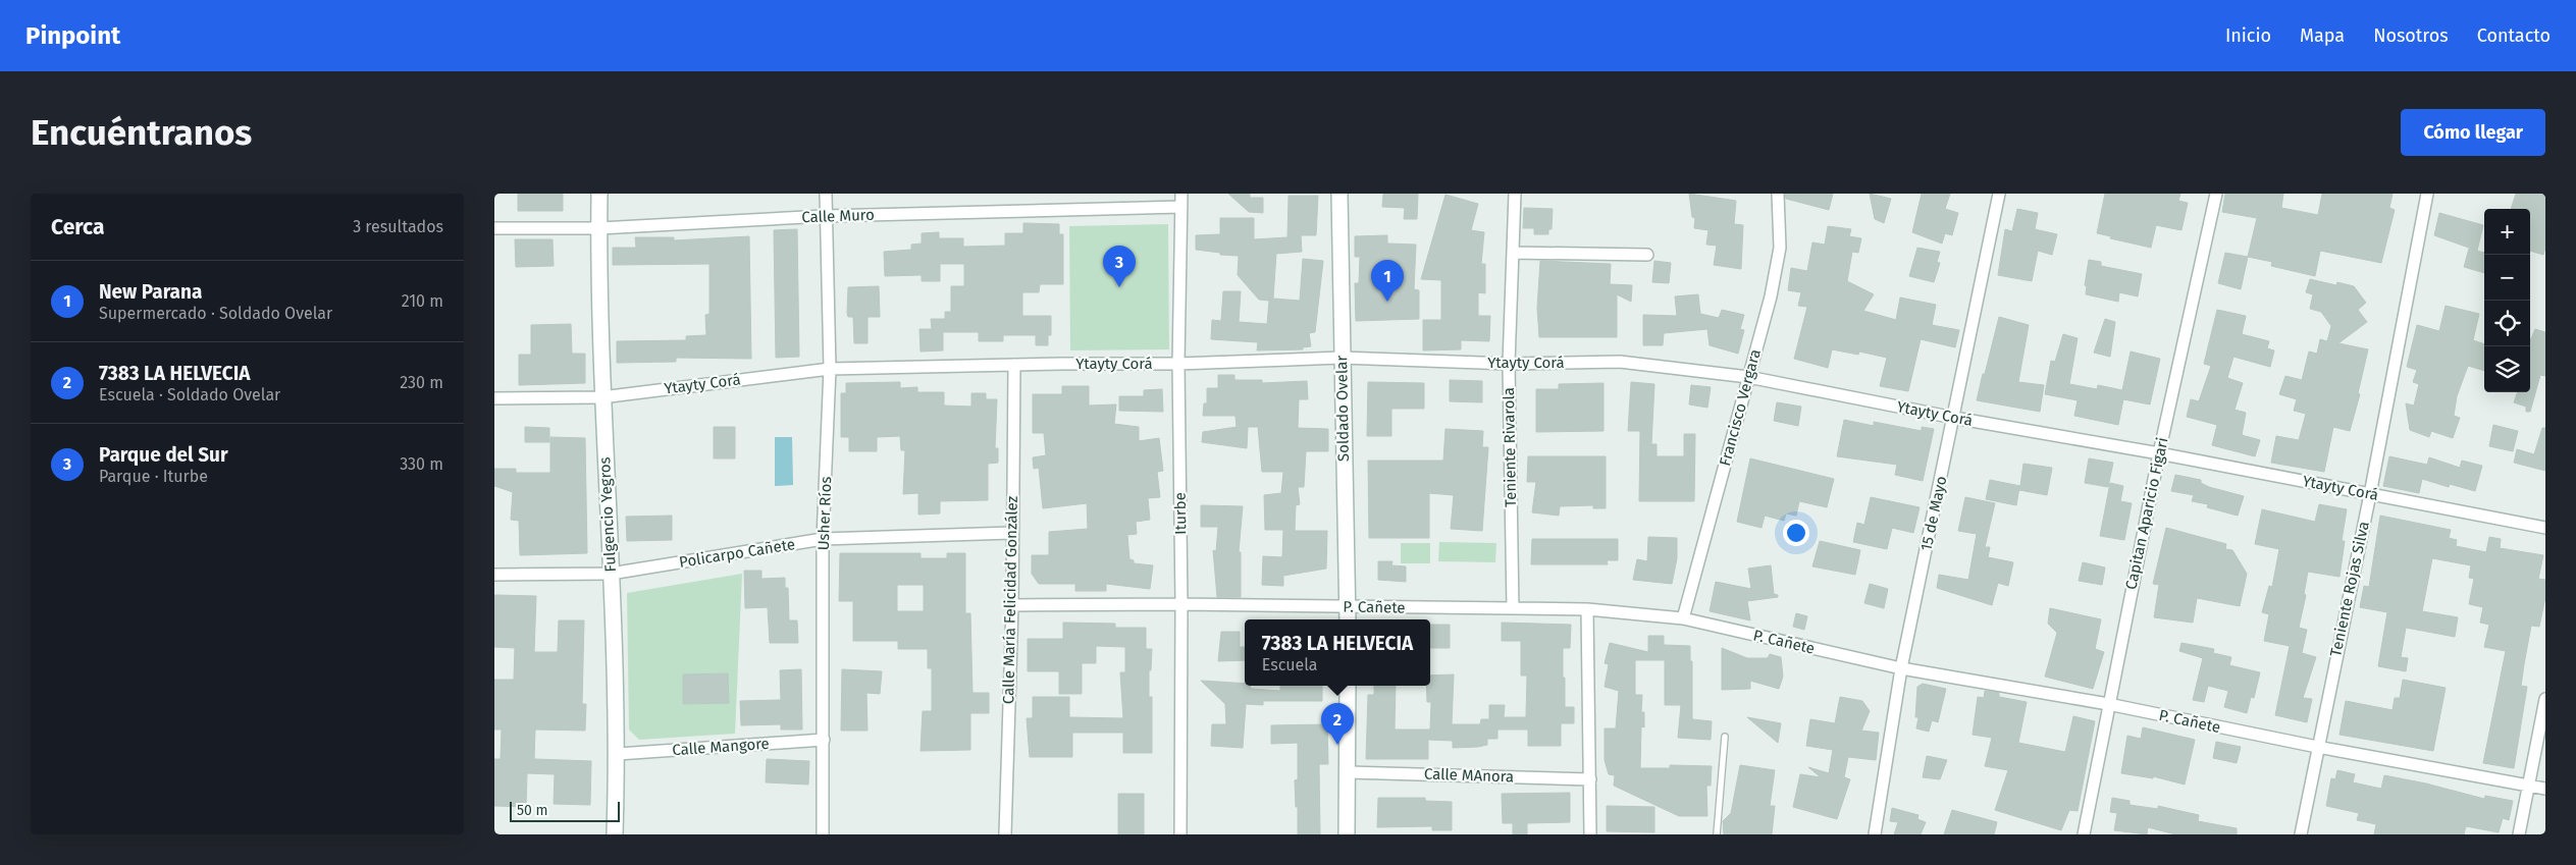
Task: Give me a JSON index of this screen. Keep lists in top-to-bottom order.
{
  "streets": {
    "street": [
      "Calle Muro",
      "Ytayty Corá",
      "Francisco Vergara",
      "Soldado Ovelar",
      "Teniente Rivarola",
      "Usher Ríos",
      "Iturbe",
      "15 de Mayo",
      "Capitan Aparicio Figari",
      "Fulgencio Yegros",
      "Policarpo Cañete",
      "Teniente Rojas Silva",
      "Calle María Felicidad González",
      "P. Cañete",
      "Calle Mangore",
      "Calle MAnora"
    ]
  },
  "crossings": [
    ["Calle Muro", "Usher Ríos"],
    ["Calle Muro", "Iturbe"],
    ["Calle Muro", "Fulgencio Yegros"],
    ["Ytayty Corá", "Francisco Vergara"],
    ["Ytayty Corá", "Soldado Ovelar"],
    ["Ytayty Corá", "Teniente Rivarola"],
    ["Ytayty Corá", "Usher Ríos"],
    ["Ytayty Corá", "Iturbe"],
    ["Ytayty Corá", "15 de Mayo"],
    ["Ytayty Corá", "Capitan Aparicio Figari"],
    ["Ytayty Corá", "Fulgencio Yegros"],
    ["Ytayty Corá", "Teniente Rojas Silva"],
    ["Ytayty Corá", "Calle María Felicidad González"],
    ["Francisco Vergara", "P. Cañete"],
    ["Soldado Ovelar", "P. Cañete"],
    ["Teniente Rivarola", "P. Cañete"],
    ["Usher Ríos", "Policarpo Cañete"],
    ["Usher Ríos", "Calle Mangore"],
    ["Iturbe", "P. Cañete"],
    ["15 de Mayo", "P. Cañete"],
    ["Capitan Aparicio Figari", "P. Cañete"],
    ["Fulgencio Yegros", "Policarpo Cañete"],
    ["Fulgencio Yegros", "Calle Mangore"],
    ["Policarpo Cañete", "Calle María Felicidad González"],
    ["Teniente Rojas Silva", "P. Cañete"],
    ["Calle María Felicidad González", "P. Cañete"]
  ],
  "scale_bar": "50 m",
  "page": {
    "header": "Pinpoint",
    "nav": [
      "Inicio",
      "Mapa",
      "Nosotros",
      "Contacto"
    ],
    "buttons": "Cómo llegar",
    "title": "Encuéntranos",
    "heading": ["Cerca", "3 resultados"],
    "map_buttons": ["+", "−"],
    "pins": ["3", "1", "2"],
    "list": [
      {
        "mark": "1",
        "name": "New Parana",
        "note": "Supermercado · Soldado Ovelar",
        "value": "210 m"
      },
      {
        "mark": "2",
        "name": "7383 LA HELVECIA",
        "note": "Escuela · Soldado Ovelar",
        "value": "230 m"
      },
      {
        "mark": "3",
        "name": "Parque del Sur",
        "note": "Parque · Iturbe",
        "value": "330 m"
      }
    ],
    "popup": ["7383 LA HELVECIA", "Escuela"],
    "scale": "50 m"
  }
}
